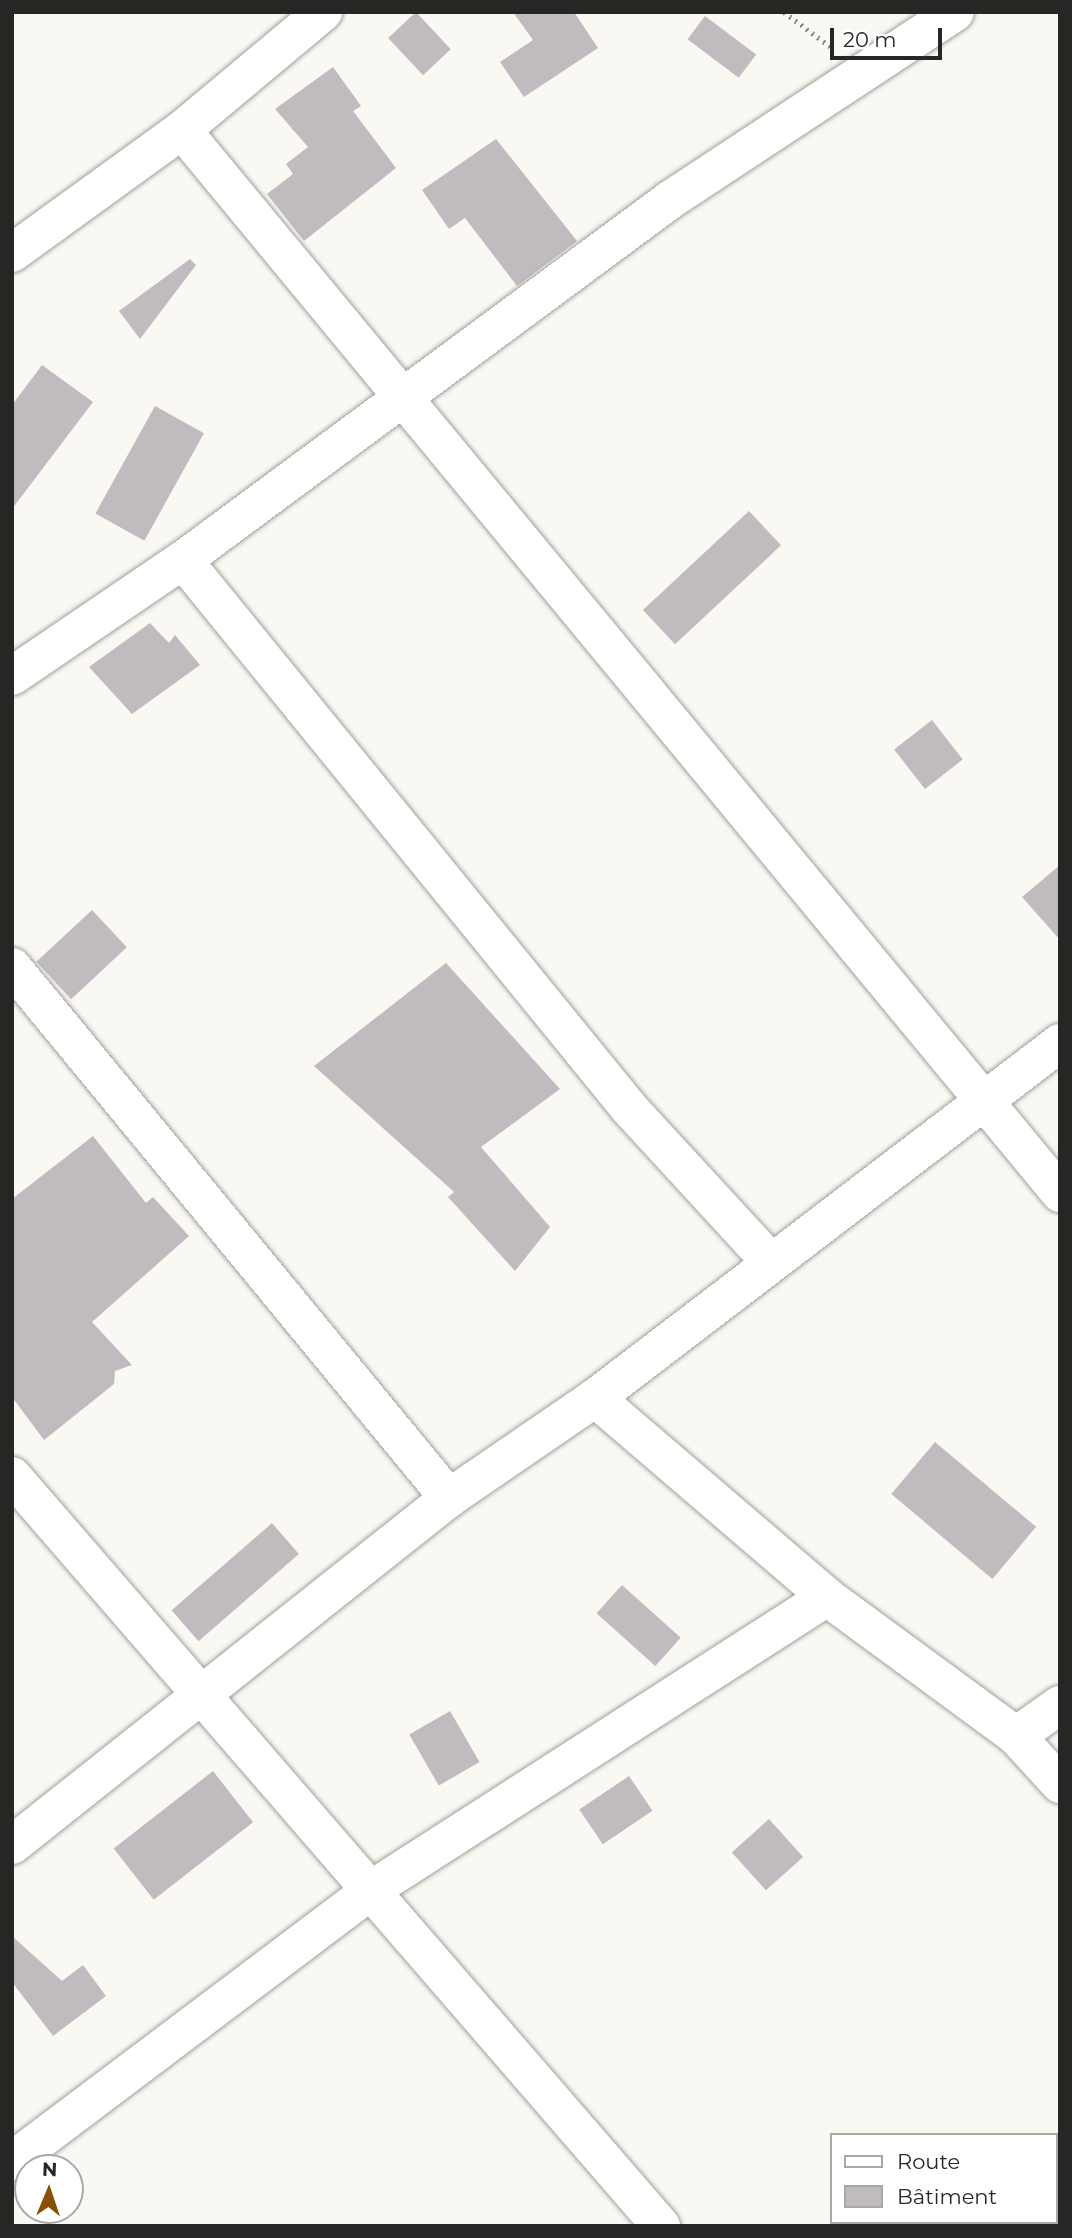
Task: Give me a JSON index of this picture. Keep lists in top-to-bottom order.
{
  "legend": ["Route", "Bâtiment"],
  "scale_bar": "20 m",
  "north": "top"
}
